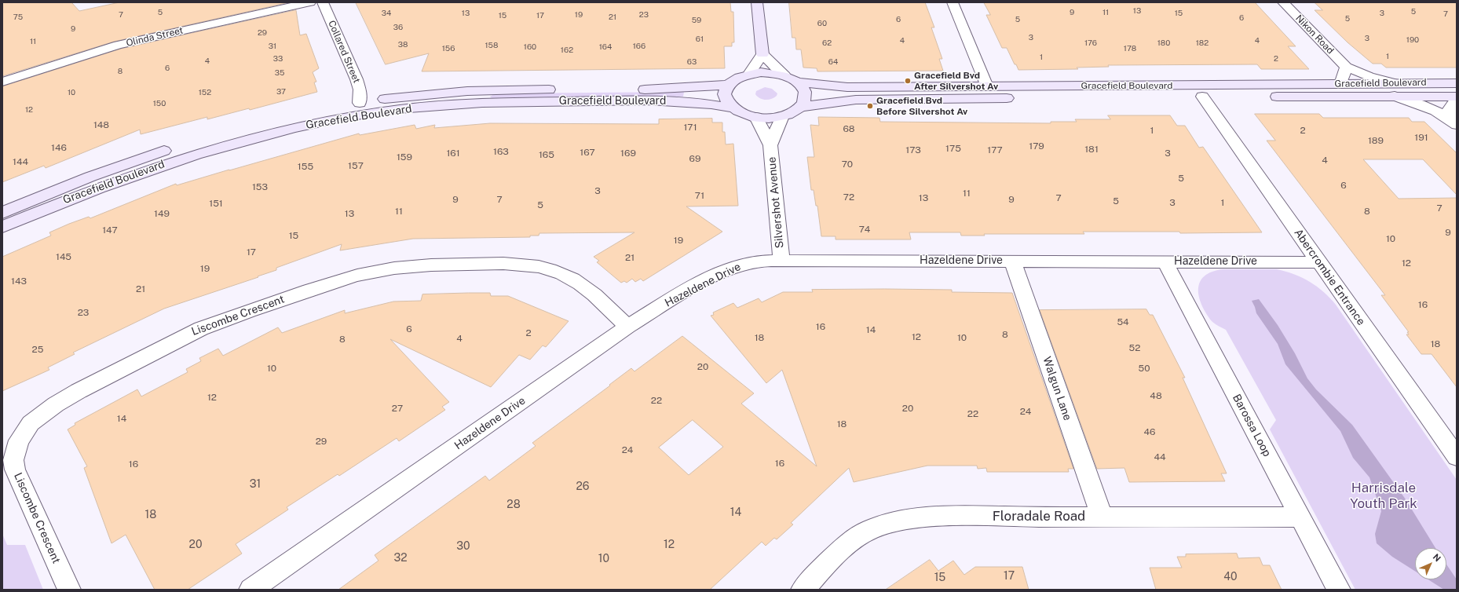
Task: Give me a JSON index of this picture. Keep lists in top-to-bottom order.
{
  "streets": {
    "street": [
      "Nikon Road",
      "Olinda Street",
      "Collared Street",
      "Gracefield Boulevard",
      "Silvershot Avenue",
      "Hazeldene Drive",
      "Abercrombie Entrance",
      "Liscombe Crescent",
      "Walgun Lane",
      "Barossa Loop",
      "Floradale Road"
    ]
  },
  "crossings": [
    ["Nikon Road", "Gracefield Boulevard"],
    ["Collared Street", "Gracefield Boulevard"],
    ["Gracefield Boulevard", "Silvershot Avenue"],
    ["Gracefield Boulevard", "Abercrombie Entrance"],
    ["Silvershot Avenue", "Hazeldene Drive"],
    ["Hazeldene Drive", "Abercrombie Entrance"],
    ["Hazeldene Drive", "Liscombe Crescent"],
    ["Hazeldene Drive", "Walgun Lane"],
    ["Hazeldene Drive", "Barossa Loop"],
    ["Walgun Lane", "Floradale Road"],
    ["Barossa Loop", "Floradale Road"]
  ],
  "parks": ["Harrisdale Youth Park"],
  "places": ["Gracefield Bvd After Silvershot Av", "Gracefield Bvd Before Silvershot Av"],
  "house_numbers": [
    "13",
    "5",
    "5",
    "9",
    "11",
    "34",
    "13",
    "15",
    "3",
    "7",
    "7",
    "19",
    "23",
    "15",
    "17",
    "75",
    "21",
    "6",
    "5",
    "6",
    "5",
    "59",
    "60",
    "36",
    "9",
    "29",
    "3",
    "3",
    "61",
    "190",
    "4",
    "4",
    "11",
    "62",
    "176",
    "180",
    "182",
    "38",
    "158",
    "31",
    "166",
    "160",
    "164",
    "156",
    "178",
    "162",
    "1",
    "1",
    "33",
    "2",
    "4",
    "63",
    "64",
    "6",
    "8",
    "35",
    "37",
    "10",
    "152",
    "150",
    "12",
    "148",
    "171",
    "68",
    "1",
    "2",
    "191",
    "189",
    "179",
    "146",
    "175",
    "181",
    "173",
    "177",
    "163",
    "167",
    "161",
    "169",
    "3",
    "165",
    "159",
    "69",
    "4",
    "144",
    "70",
    "157",
    "155",
    "5",
    "6",
    "153",
    "3",
    "11",
    "71",
    "72",
    "13",
    "7",
    "9",
    "7",
    "9",
    "5",
    "3",
    "1",
    "151",
    "5",
    "7",
    "11",
    "8",
    "149",
    "13",
    "74",
    "147",
    "9",
    "15",
    "10",
    "19",
    "17",
    "145",
    "21",
    "12",
    "19",
    "143",
    "21",
    "16",
    "23",
    "54",
    "16",
    "6",
    "14",
    "2",
    "8",
    "12",
    "18",
    "10",
    "4",
    "8",
    "18",
    "52",
    "25",
    "20",
    "10",
    "50",
    "48",
    "12",
    "22",
    "27",
    "20",
    "24",
    "22",
    "14",
    "18",
    "46",
    "29",
    "24",
    "44",
    "16",
    "16",
    "31",
    "26",
    "28",
    "14",
    "18",
    "20",
    "12",
    "30",
    "32",
    "10",
    "17",
    "40",
    "15"
  ],
  "north": "top right"
}
